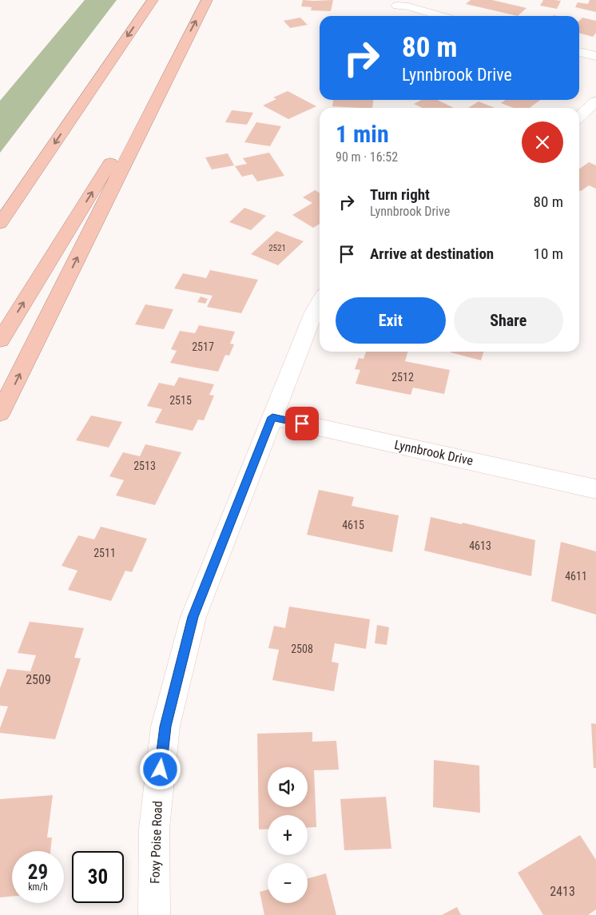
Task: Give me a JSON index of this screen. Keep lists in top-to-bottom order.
{
  "streets": {
    "street": ["Lynnbrook Drive", "Foxy Poise Road"]
  },
  "crossings": [
    ["Lynnbrook Drive", "Foxy Poise Road"]
  ],
  "house_numbers": [
    "2521",
    "2517",
    "2512",
    "2515",
    "2513",
    "4615",
    "4613",
    "2511",
    "4611",
    "2508",
    "2509",
    "2413"
  ],
  "page": {
    "turn": ["80 m", "Lynnbrook Drive"],
    "heading": ["1 min", "90 m · 16:52"],
    "list": [
      {
        "name": "Turn right",
        "note": "Lynnbrook Drive",
        "value": "80 m"
      },
      {
        "name": "Arrive at destination",
        "value": "10 m"
      }
    ],
    "buttons": ["Exit", "Share"],
    "map_buttons": ["+", "−"],
    "speed": "29 km/h",
    "limit": "30"
  }
}
